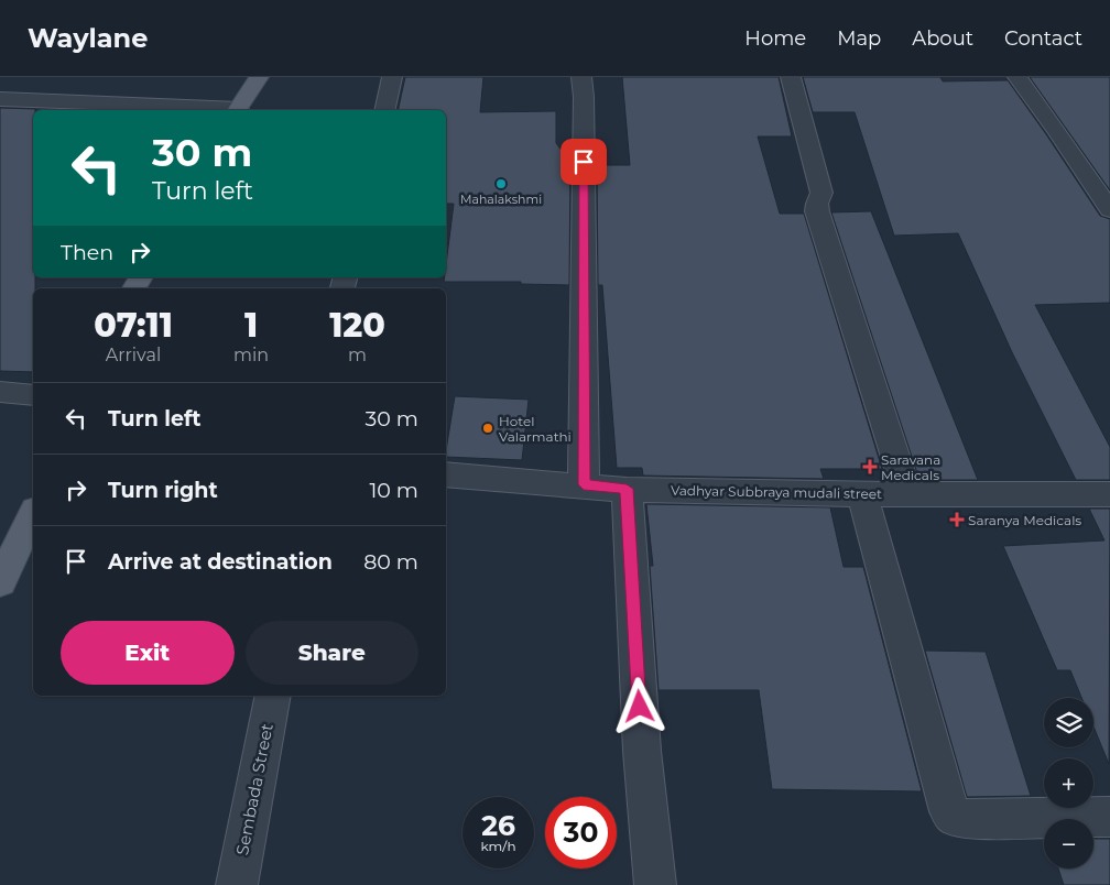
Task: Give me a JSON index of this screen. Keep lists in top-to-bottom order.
{
  "streets": {
    "street": ["Vadhyar Subbraya mudali street", "Sembada Street"]
  },
  "places": {
    "other": ["Mahalakshmi", "Hotel Valarmathi"],
    "health": ["Saravana Medicals", "Saranya Medicals"]
  },
  "page": {
    "header": "Waylane",
    "nav": [
      "Home",
      "Map",
      "About",
      "Contact"
    ],
    "turn": ["30 m", "Turn left"],
    "then": "Then",
    "eta": [
      "07:11",
      "Arrival",
      "1",
      "min",
      "120",
      "m"
    ],
    "list": [
      {
        "name": "Turn left",
        "value": "30 m"
      },
      {
        "name": "Turn right",
        "value": "10 m"
      },
      {
        "name": "Arrive at destination",
        "value": "80 m"
      }
    ],
    "buttons": ["Exit", "Share"],
    "map_buttons": ["+", "−"],
    "speed": "26 km/h",
    "limit": "30"
  }
}
